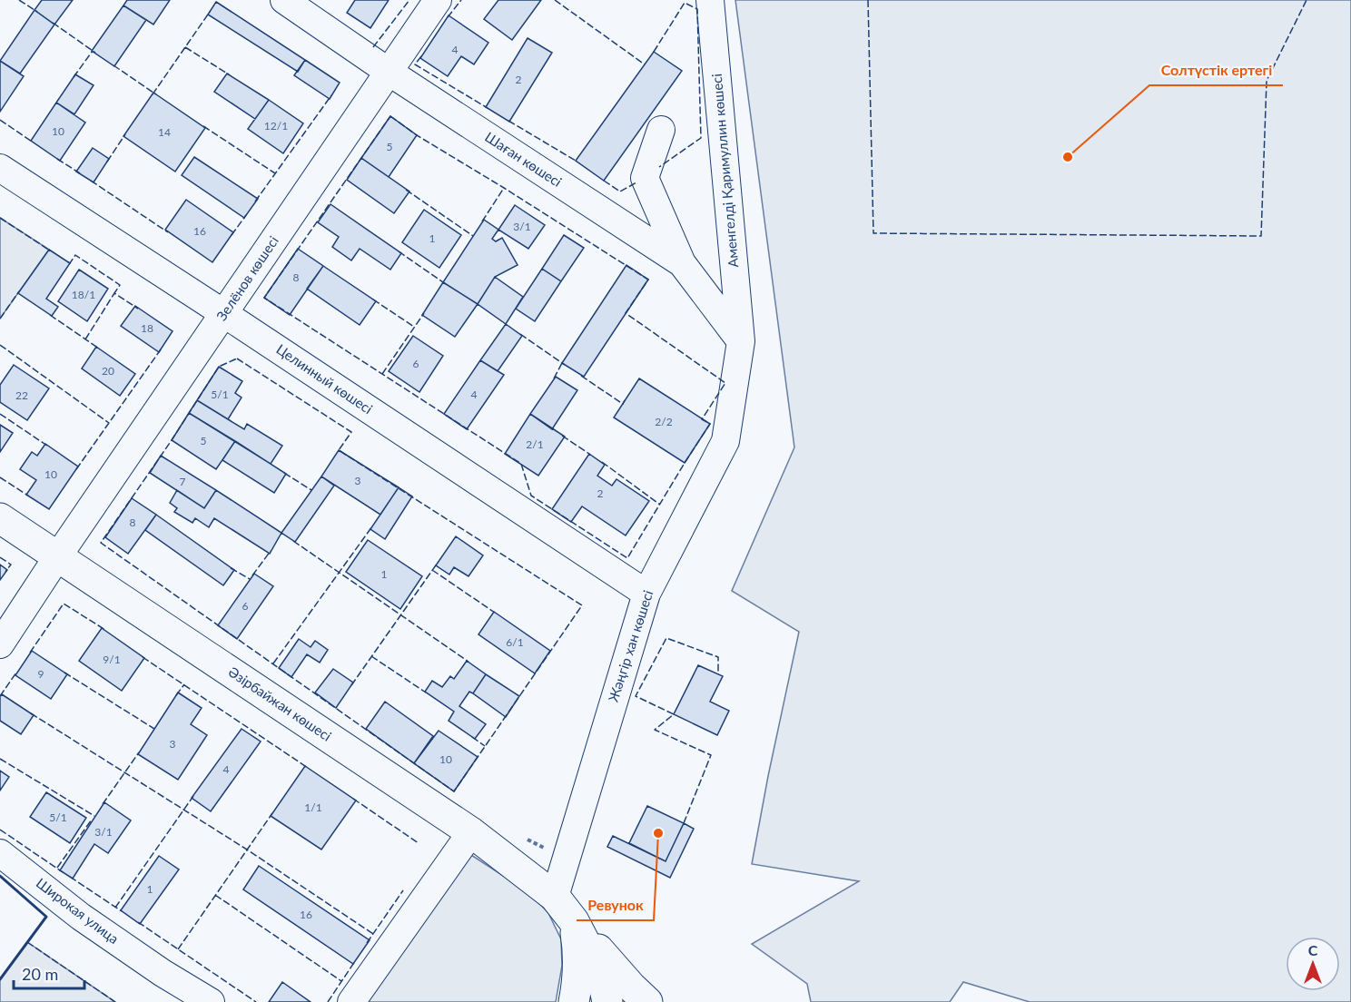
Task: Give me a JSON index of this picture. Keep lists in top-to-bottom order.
{
  "streets": {
    "main road": ["Әзірбайжан көшесі"],
    "street": [
      "Шаған көшесі",
      "Аменгелді Қаримуллин көшесі",
      "Зелёнов көшесі",
      "Целинный көшесі",
      "Жәңгір хан көшесі",
      "Широкая улица"
    ]
  },
  "crossings": [
    ["Шаған көшесі", "Аменгелді Қаримуллин көшесі"],
    ["Шаған көшесі", "Зелёнов көшесі"],
    ["Шаған көшесі", "Жәңгір хан көшесі"],
    ["Аменгелді Қаримуллин көшесі", "Жәңгір хан көшесі"],
    ["Зелёнов көшесі", "Целинный көшесі"],
    ["Зелёнов көшесі", "Әзірбайжан көшесі"],
    ["Целинный көшесі", "Жәңгір хан көшесі"],
    ["Жәңгір хан көшесі", "Әзірбайжан көшесі"]
  ],
  "places": ["Солтүстік ертегі", "Ревунок"],
  "house_numbers": [
    "4",
    "2",
    "12/1",
    "10",
    "14",
    "5",
    "3/1",
    "16",
    "1",
    "8",
    "18/1",
    "18",
    "6",
    "20",
    "5/1",
    "4",
    "22",
    "2/2",
    "5",
    "2/1",
    "10",
    "3",
    "7",
    "2",
    "8",
    "1",
    "6",
    "6/1",
    "9/1",
    "9",
    "3",
    "10",
    "4",
    "1/1",
    "5/1",
    "3/1",
    "1",
    "16"
  ],
  "scale_bar": "20 m",
  "north": "top"
}
